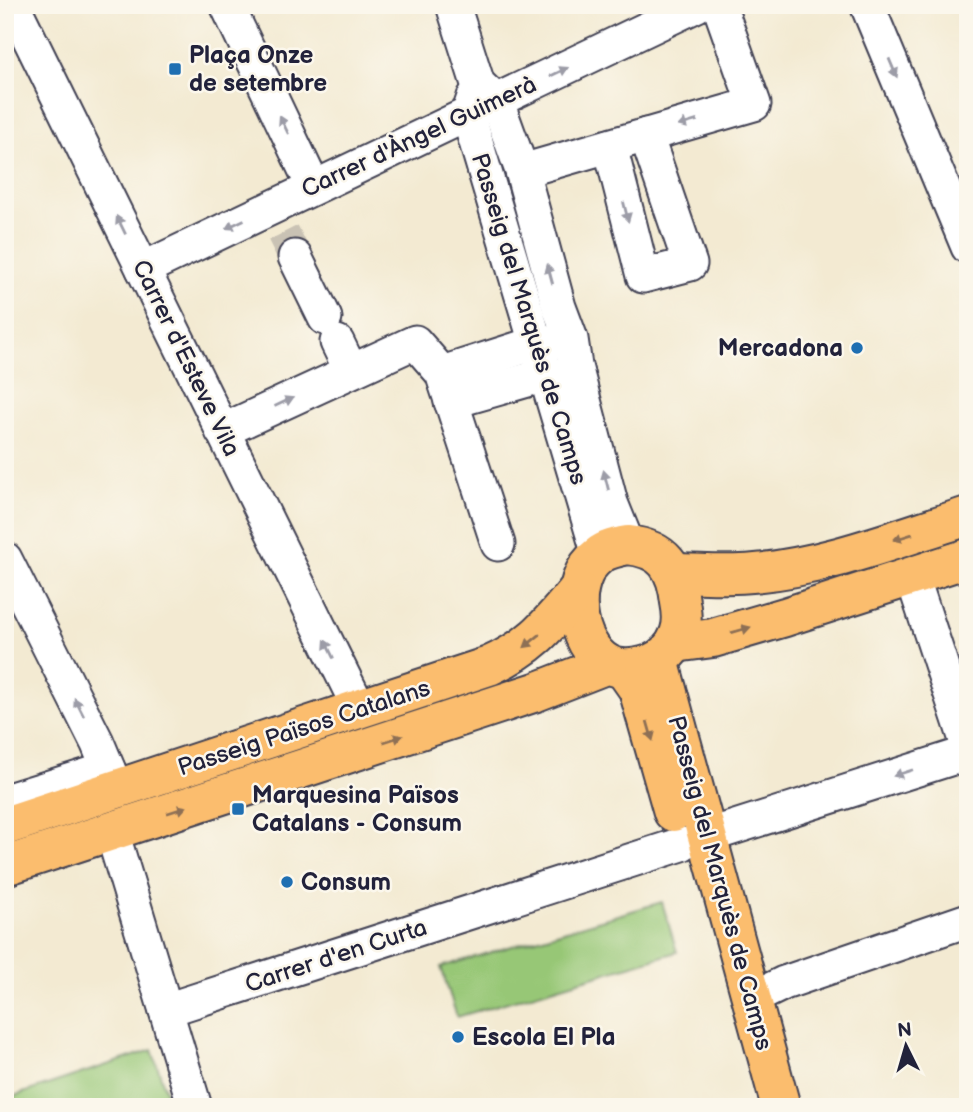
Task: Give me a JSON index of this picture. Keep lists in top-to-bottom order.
{
  "streets": {
    "main road": ["Passeig del Marquès de Camps", "Passeig Països Catalans"],
    "street": ["Carrer d'Àngel Guimerà", "Carrer d'Esteve Vila", "Carrer d'en Curta"]
  },
  "crossings": [
    ["Carrer d'Àngel Guimerà", "Passeig del Marquès de Camps"],
    ["Carrer d'Àngel Guimerà", "Carrer d'Esteve Vila"],
    ["Passeig del Marquès de Camps", "Passeig Països Catalans"],
    ["Passeig del Marquès de Camps", "Carrer d'en Curta"],
    ["Carrer d'Esteve Vila", "Passeig Països Catalans"]
  ],
  "places": {
    "transit": ["Plaça Onze de setembre", "Marquesina Països Catalans - Consum"],
    "other": ["Mercadona", "Consum", "Escola El Pla"]
  },
  "north": "top"
}
